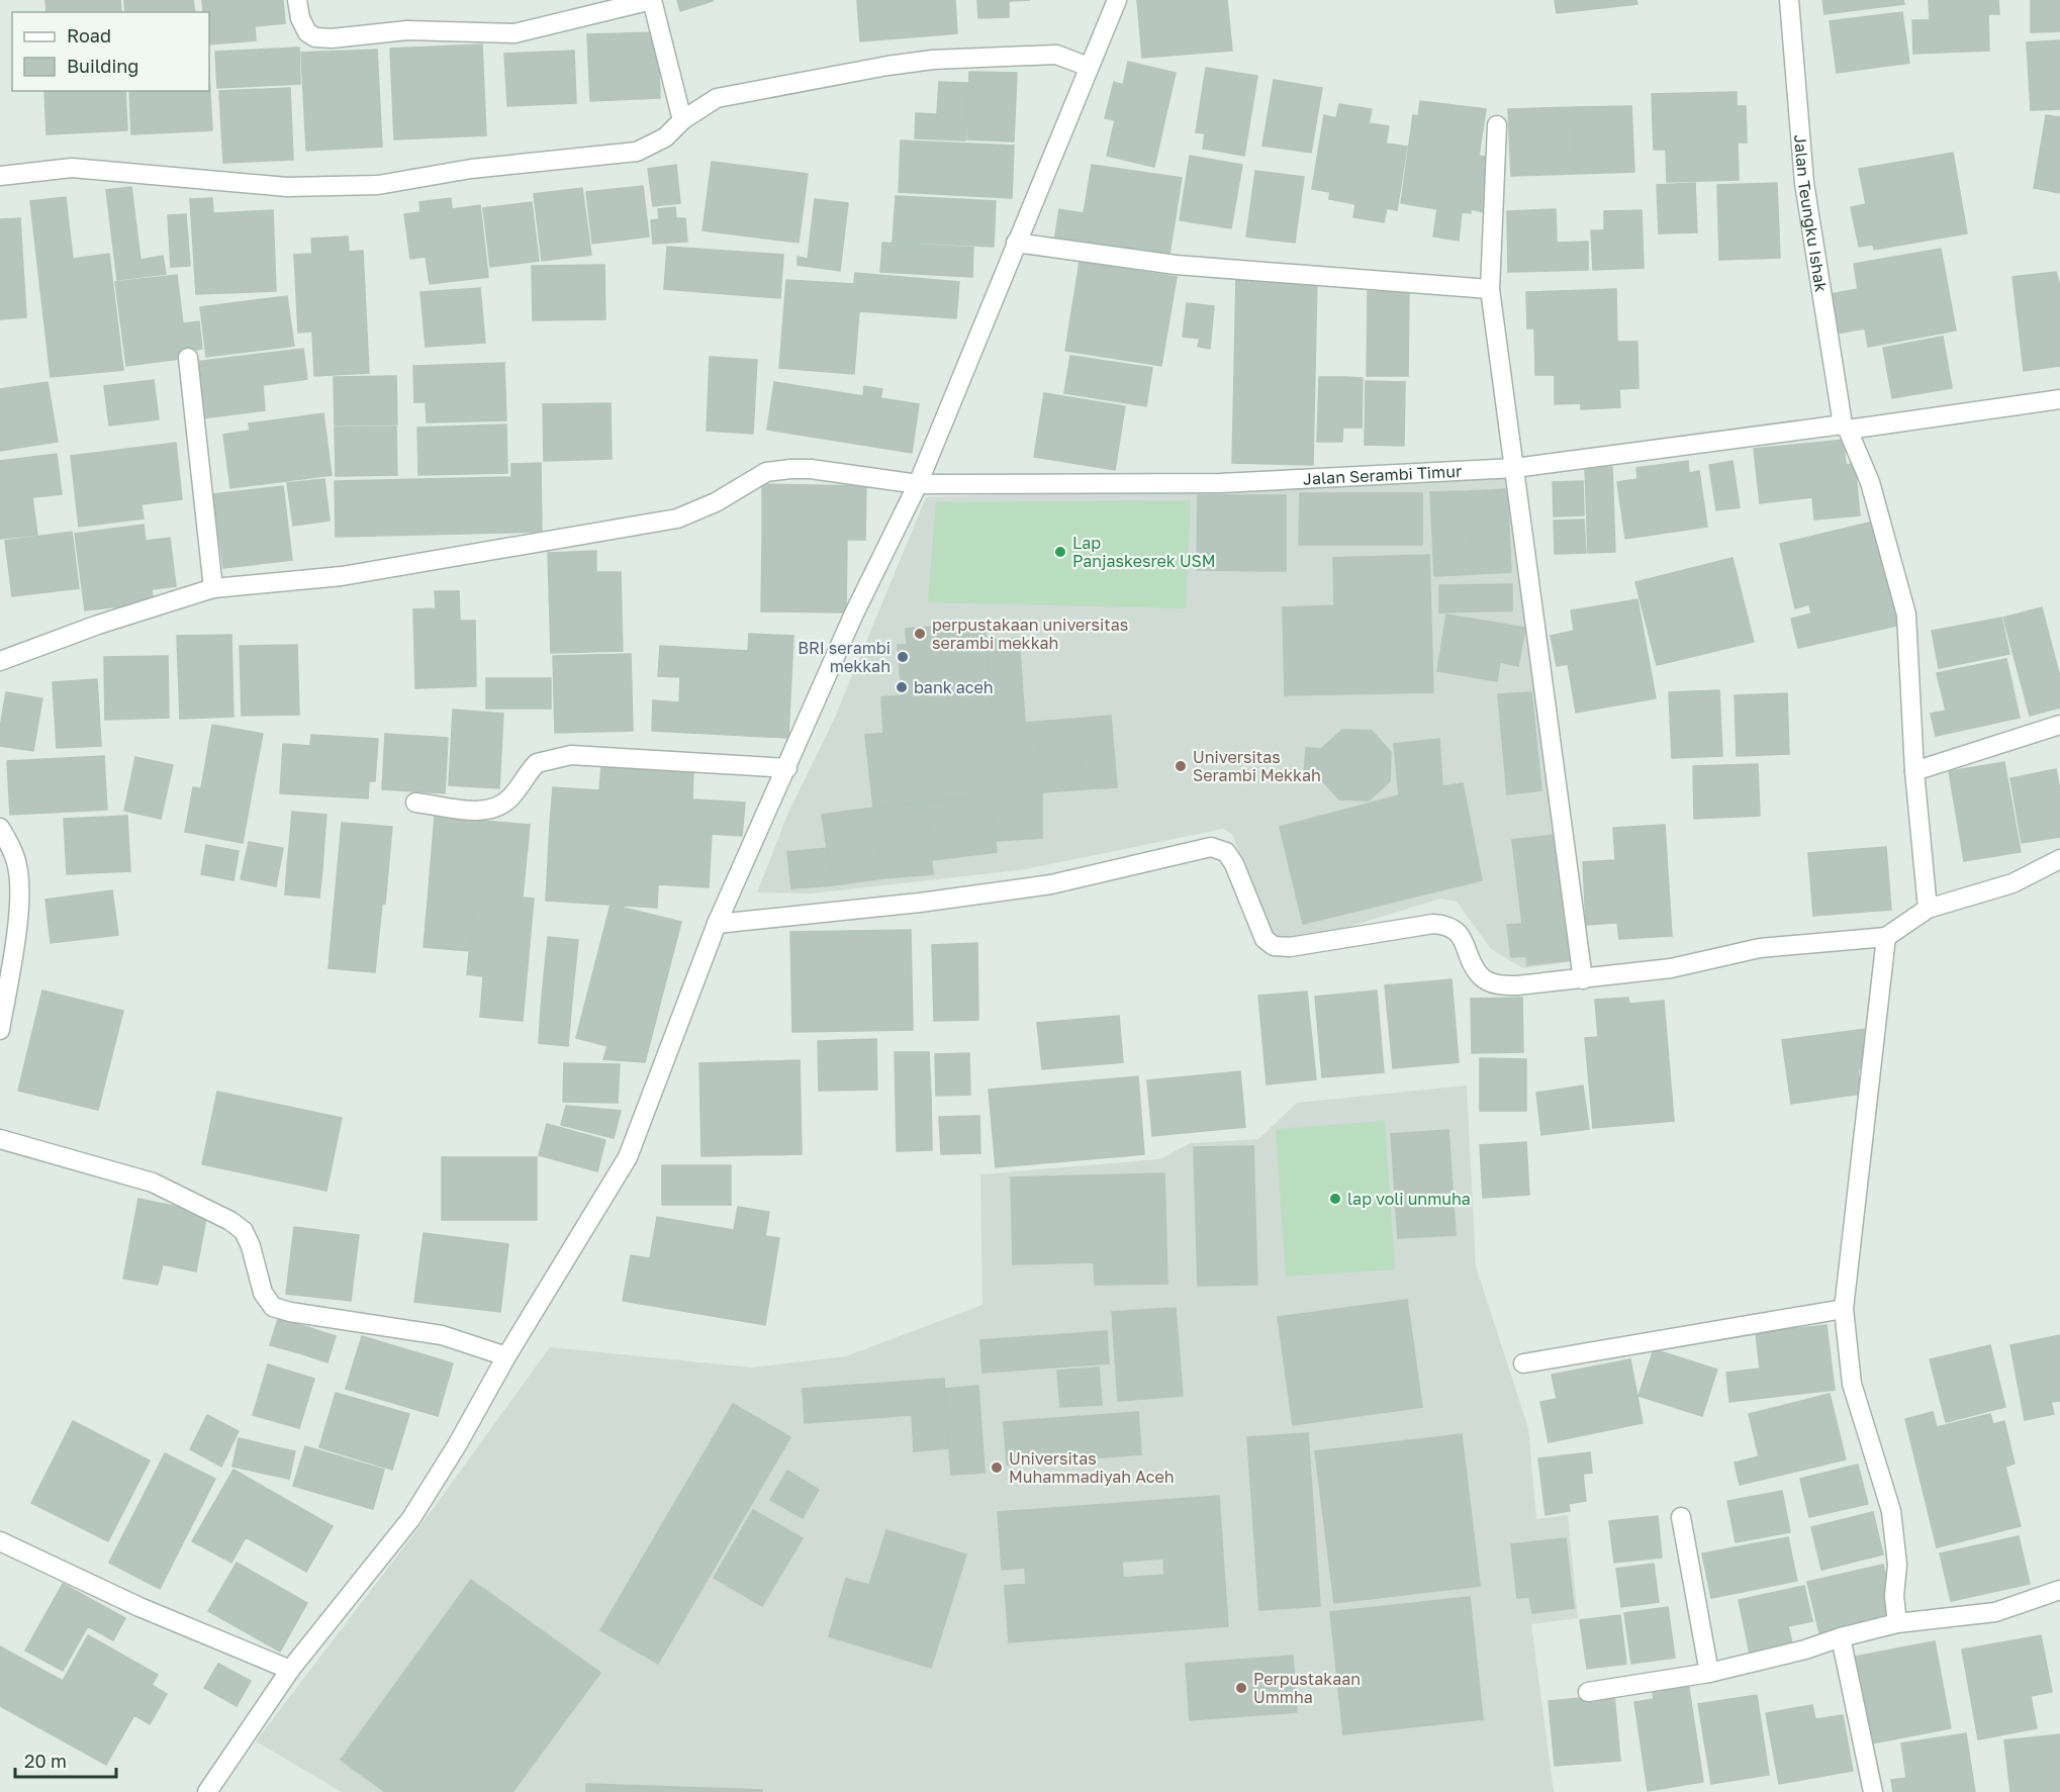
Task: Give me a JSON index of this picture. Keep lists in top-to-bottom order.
{
  "streets": {
    "street": ["Jalan Teungku Ishak", "Jalan Serambi Timur"]
  },
  "crossings": [
    ["Jalan Teungku Ishak", "Jalan Serambi Timur"]
  ],
  "places": [
    "Lap Panjaskesrek USM",
    "perpustakaan universitas serambi mekkah",
    "BRI serambi mekkah",
    "bank aceh",
    "Universitas Serambi Mekkah",
    "lap voli unmuha",
    "Universitas Muhammadiyah Aceh",
    "Perpustakaan Ummha"
  ],
  "legend": ["Road", "Building"],
  "scale_bar": "20 m"
}
